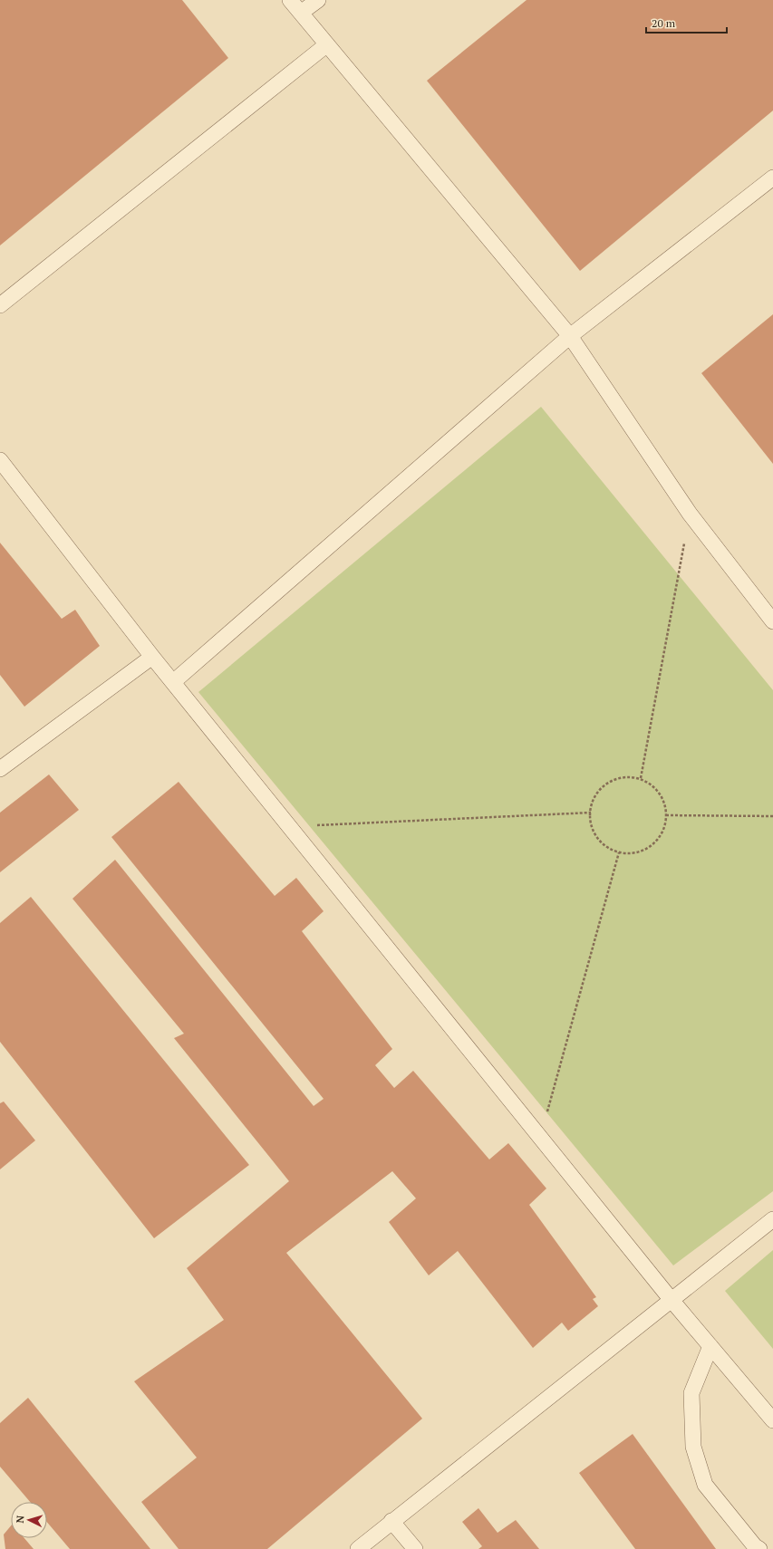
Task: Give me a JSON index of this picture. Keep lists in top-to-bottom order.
{
  "scale_bar": "20 m",
  "north": "left"
}
